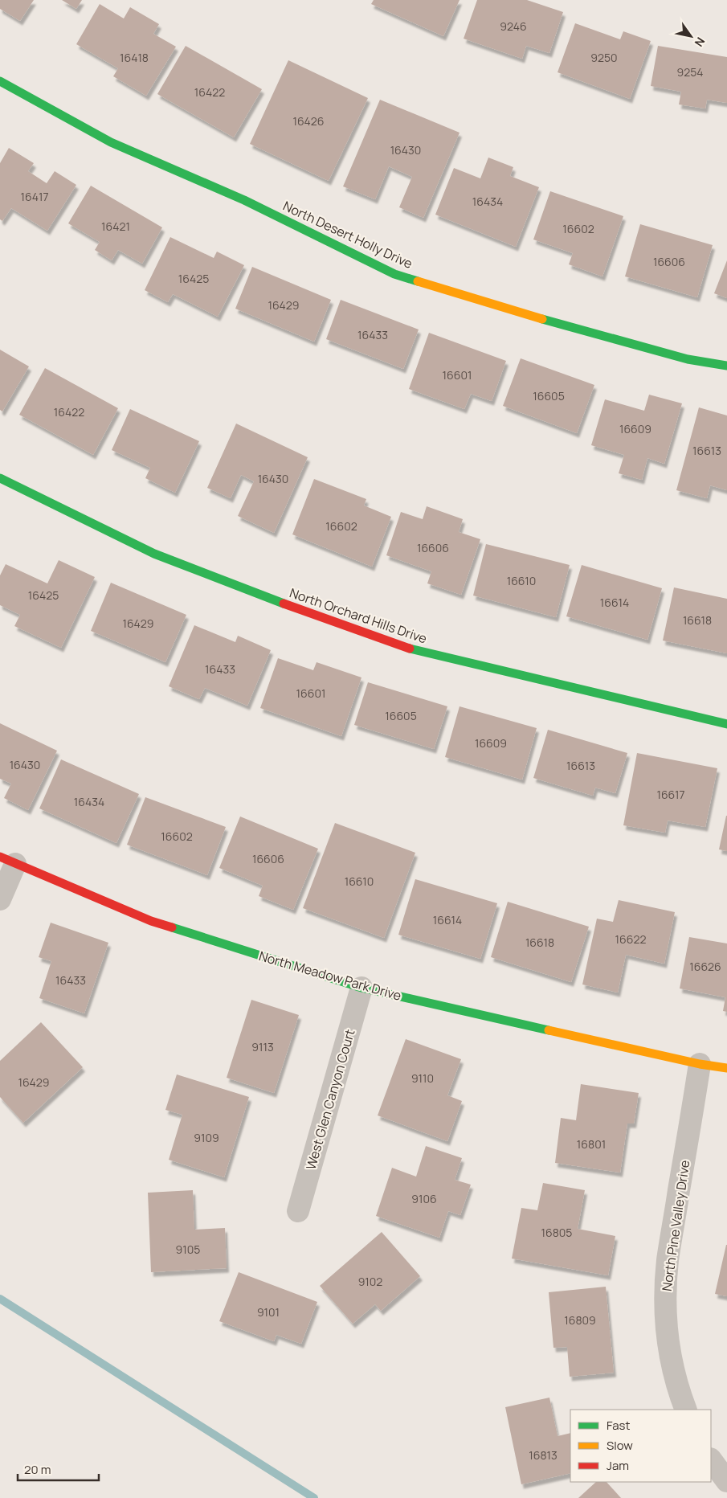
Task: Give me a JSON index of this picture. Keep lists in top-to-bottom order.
{
  "streets": {
    "street": [
      "North Desert Holly Drive",
      "North Orchard Hills Drive",
      "North Meadow Park Drive",
      "West Glen Canyon Court",
      "North Pine Valley Drive"
    ]
  },
  "crossings": [
    ["North Meadow Park Drive", "West Glen Canyon Court"],
    ["North Meadow Park Drive", "North Pine Valley Drive"]
  ],
  "house_numbers": [
    "9246",
    "16418",
    "9250",
    "9254",
    "16422",
    "16426",
    "16430",
    "16417",
    "16434",
    "16421",
    "16602",
    "16606",
    "16425",
    "16429",
    "16433",
    "16601",
    "16605",
    "16422",
    "16609",
    "16613",
    "16430",
    "16602",
    "16606",
    "16610",
    "16425",
    "16614",
    "16618",
    "16429",
    "16433",
    "16601",
    "16605",
    "16609",
    "16430",
    "16613",
    "16617",
    "16434",
    "16602",
    "16606",
    "16610",
    "16614",
    "16622",
    "16618",
    "16626",
    "16433",
    "9113",
    "9110",
    "16429",
    "9109",
    "16801",
    "9106",
    "16805",
    "9105",
    "9102",
    "9101",
    "16809",
    "16813"
  ],
  "legend": ["Fast", "Slow", "Jam"],
  "scale_bar": "20 m",
  "north": "bottom right"
}
